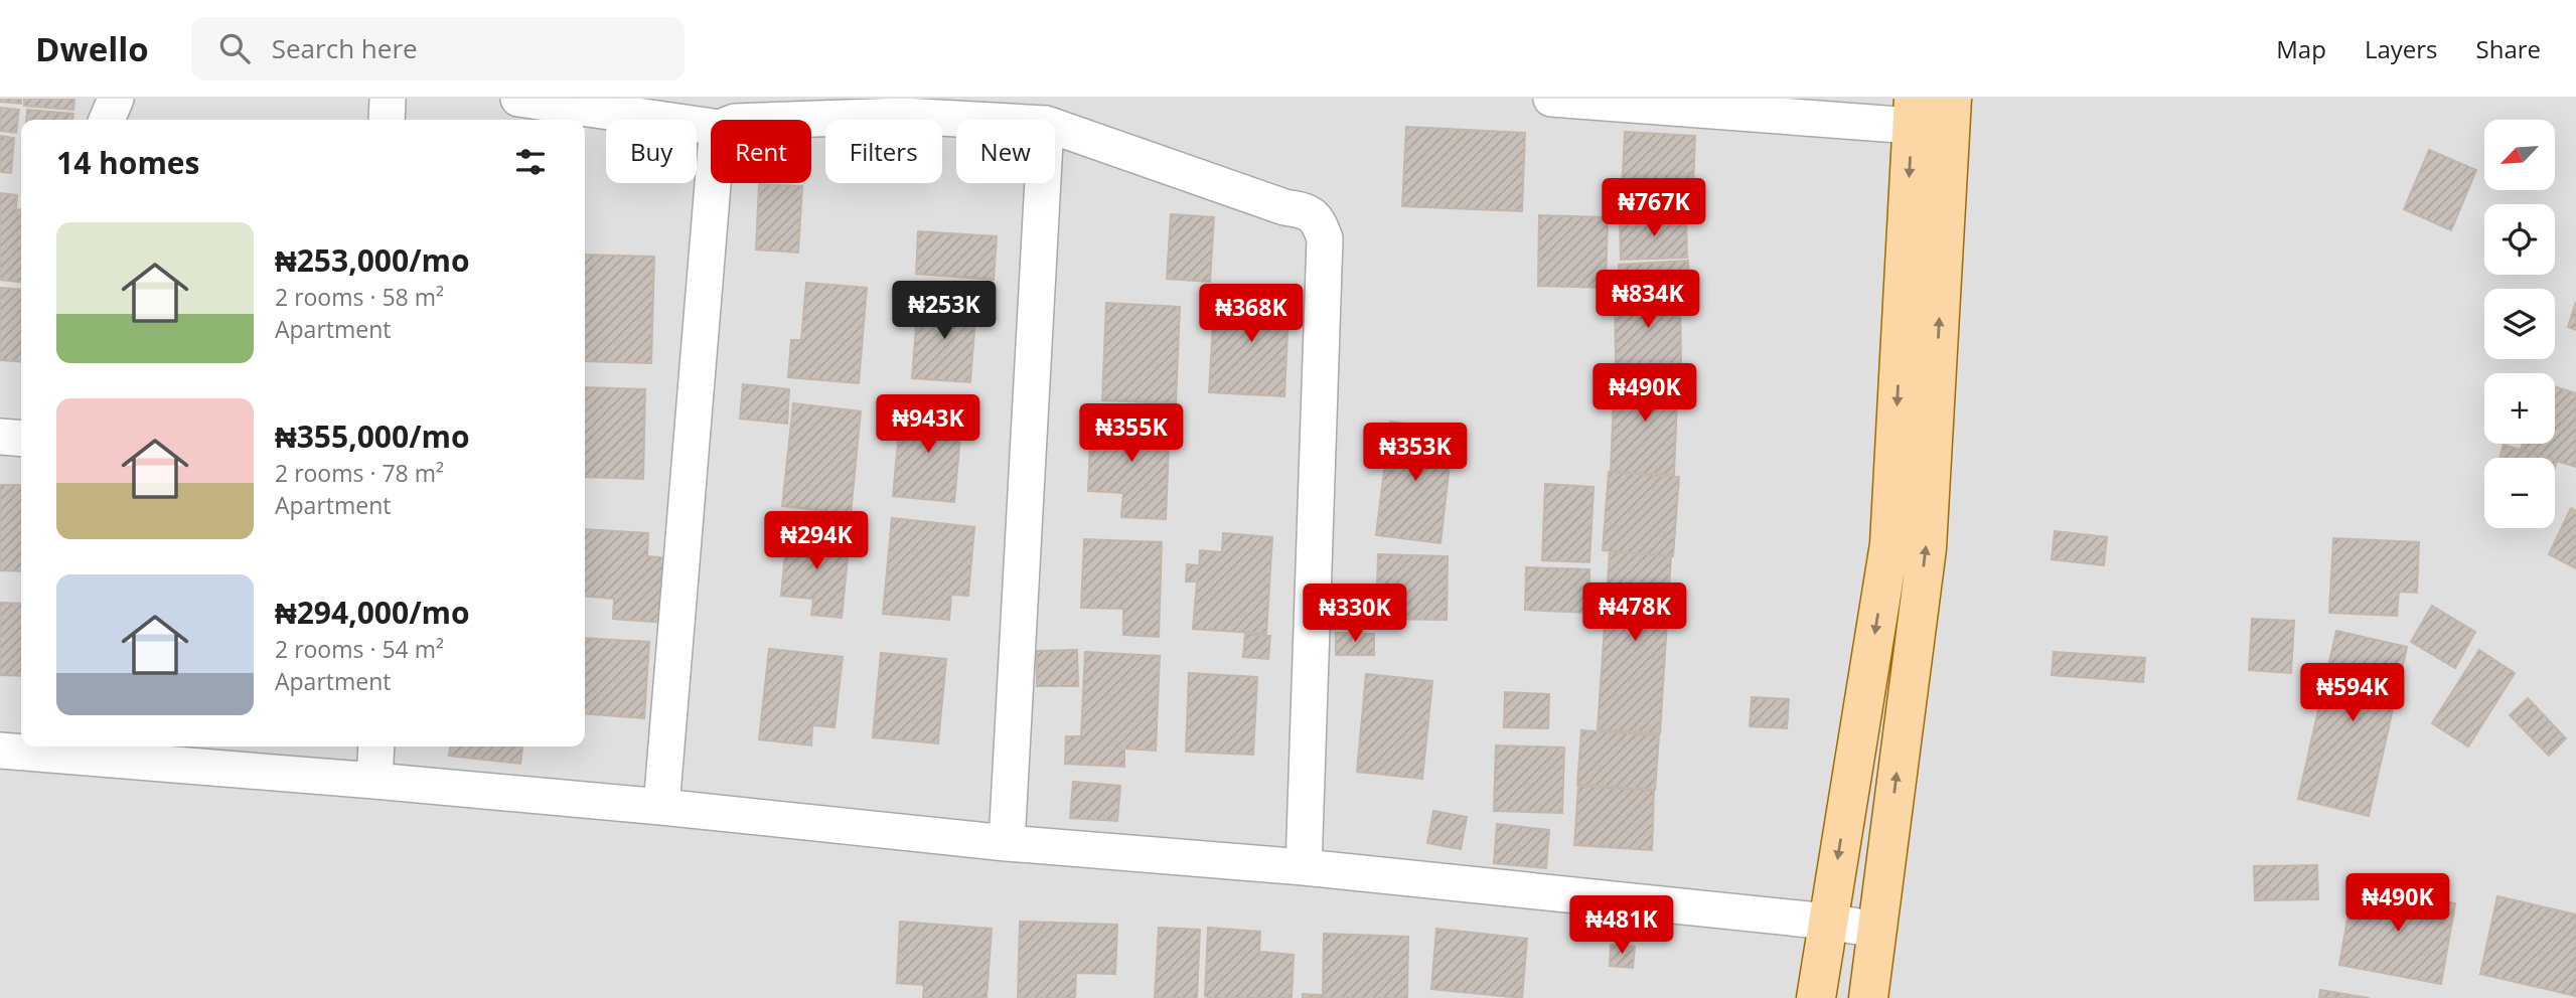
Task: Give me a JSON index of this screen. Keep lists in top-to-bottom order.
{
  "north": "bottom left",
  "page": {
    "header": "Dwello",
    "search": "Search here",
    "nav": ["Map", "Layers", "Share"],
    "map_buttons": ["+", "−"],
    "chip": [
      "Buy",
      "Rent",
      "Filters",
      "New"
    ],
    "heading": "14 homes",
    "price": [
      "₦767K",
      "₦834K",
      "₦253K",
      "₦368K",
      "₦490K",
      "₦943K",
      "₦355K",
      "₦353K",
      "₦294K",
      "₦478K",
      "₦330K",
      "₦594K",
      "₦490K",
      "₦481K"
    ],
    "list": [
      {
        "name": "₦253,000/mo",
        "note": "2 rooms · 58 m² · Apartment"
      },
      {
        "name": "₦355,000/mo",
        "note": "2 rooms · 78 m² · Apartment"
      },
      {
        "name": "₦294,000/mo",
        "note": "2 rooms · 54 m² · Apartment"
      }
    ]
  }
}
